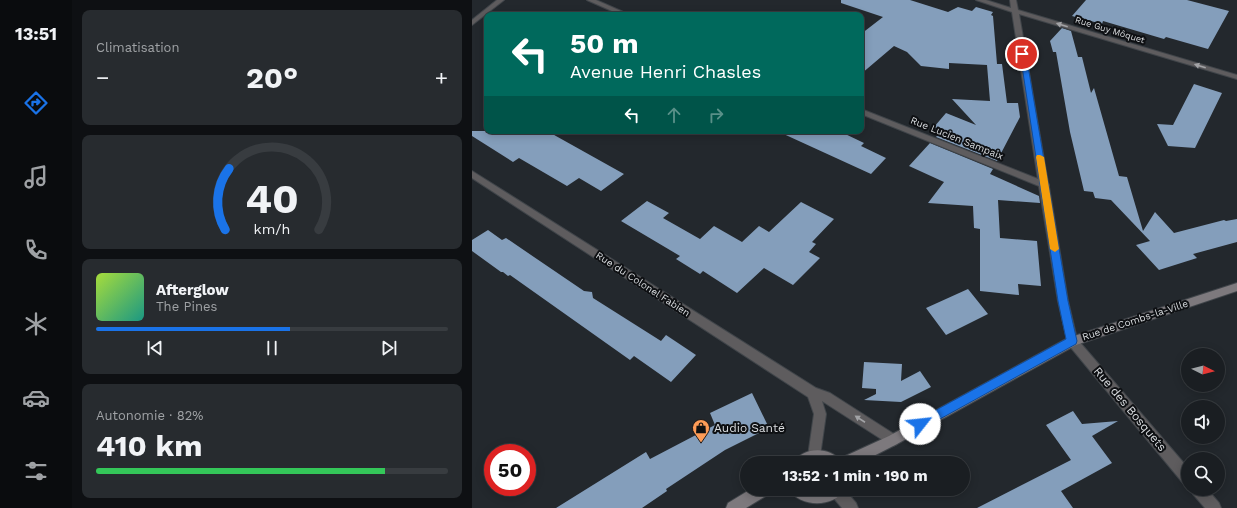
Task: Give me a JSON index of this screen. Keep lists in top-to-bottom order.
{
  "streets": {
    "main road": ["Rue de Combs-la-Ville"],
    "street": [
      "Rue Guy Môquet",
      "Rue Lucien Sampaix",
      "Rue du Colonel Fabien",
      "Rue des Bosquets"
    ]
  },
  "crossings": [
    ["Rue du Colonel Fabien", "Rue de Combs-la-Ville"],
    ["Rue de Combs-la-Ville", "Rue des Bosquets"]
  ],
  "one_way": ["Rue Guy Môquet"],
  "places": {
    "shop": ["Audio Santé"]
  },
  "north": "right",
  "page": {
    "tabs": "13:51",
    "tile": [
      "Climatisation",
      ["Autonomie · 82%", "410 km"]
    ],
    "turn": ["50 m", "Avenue Henri Chasles"],
    "heat": ["−", "20°", "+"],
    "song": ["Afterglow", "The Pines"],
    "limit": "50",
    "trip": "13:52 · 1 min · 190 m",
    "gauge": ["40", "km/h"]
  }
}
